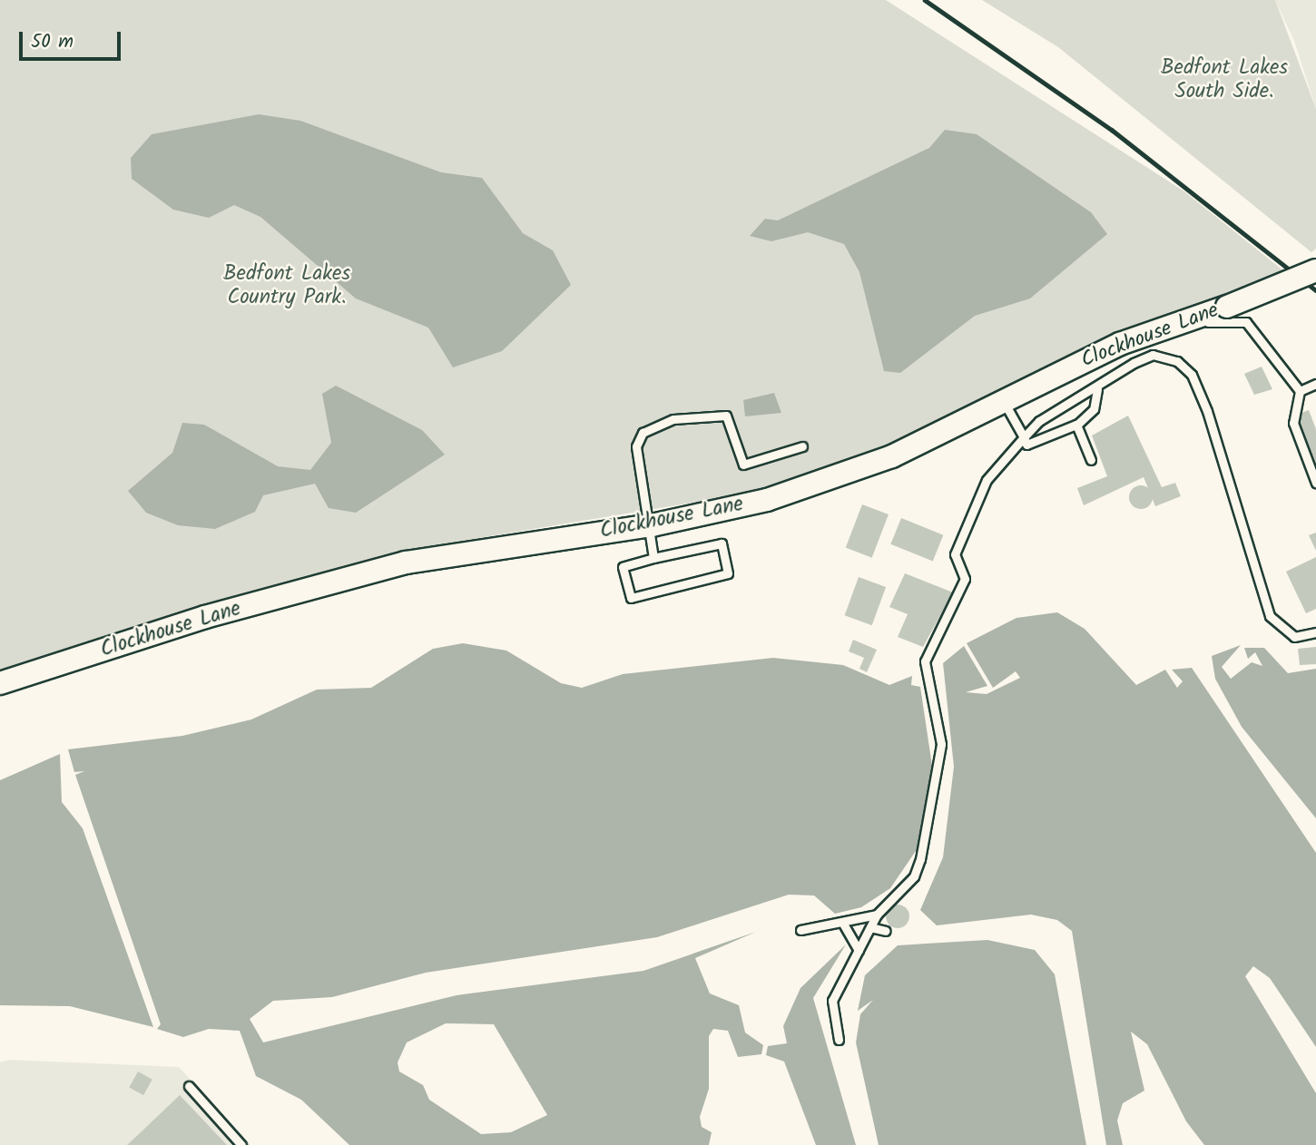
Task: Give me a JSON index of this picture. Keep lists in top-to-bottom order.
{
  "streets": {
    "main road": ["Clockhouse Lane"]
  },
  "parks": ["Bedfont Lakes South Side.", "Bedfont Lakes Country Park."],
  "scale_bar": "50 m"
}
